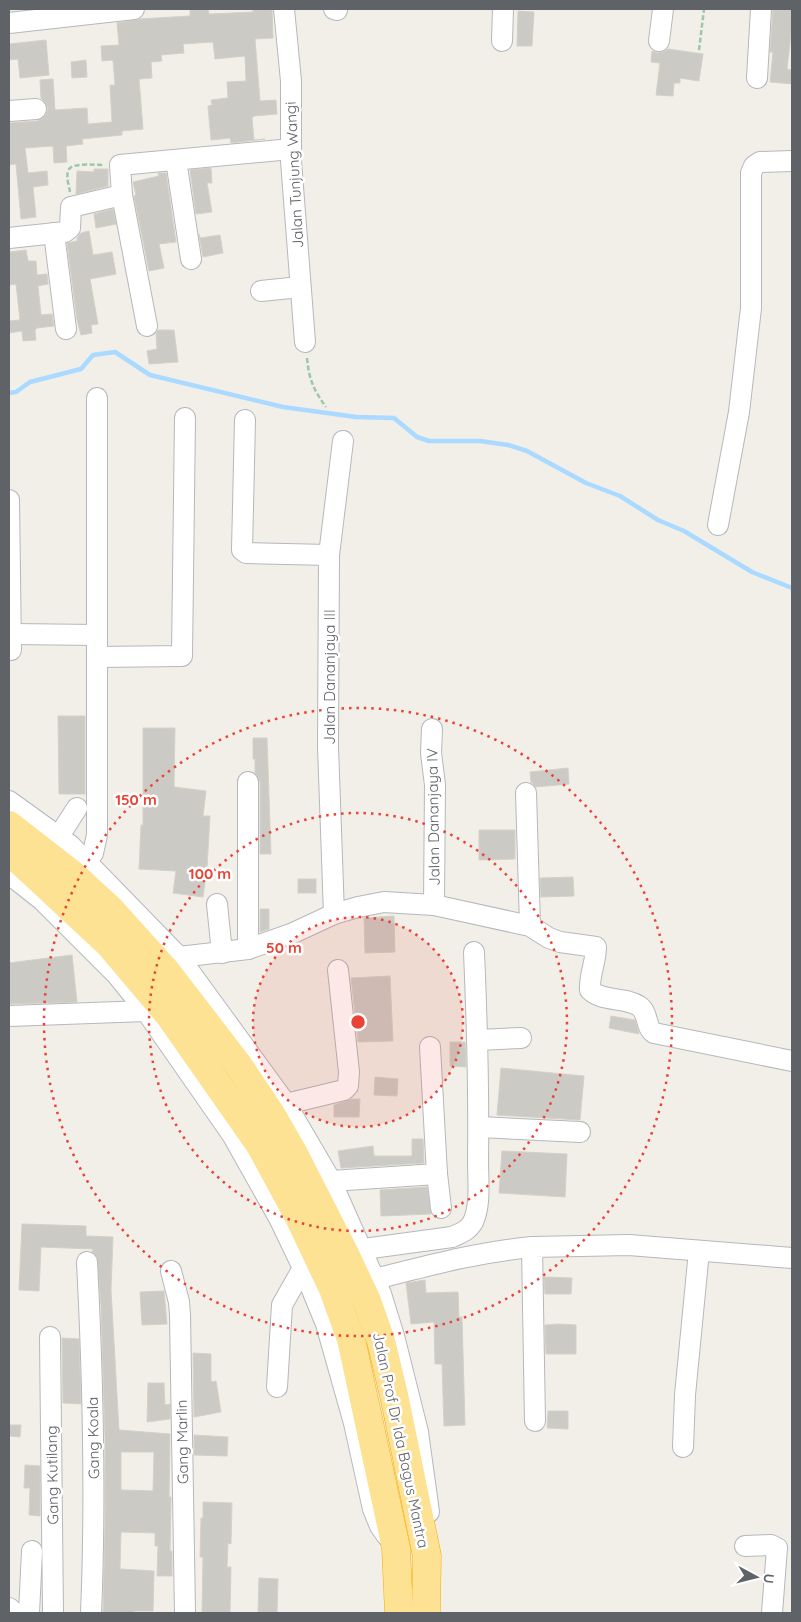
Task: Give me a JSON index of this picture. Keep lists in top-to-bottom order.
{
  "streets": {
    "highway": ["Jalan Prof Dr Ida Bagus Mantra"],
    "street": [
      "Jalan Tunjung Wangi",
      "Jalan Dananjaya III",
      "Jalan Dananjaya IV",
      "Gang Koala",
      "Gang Marlin",
      "Gang Kutilang"
    ]
  },
  "north": "right",
  "rings": ["150 m", "100 m", "50 m"]
}
